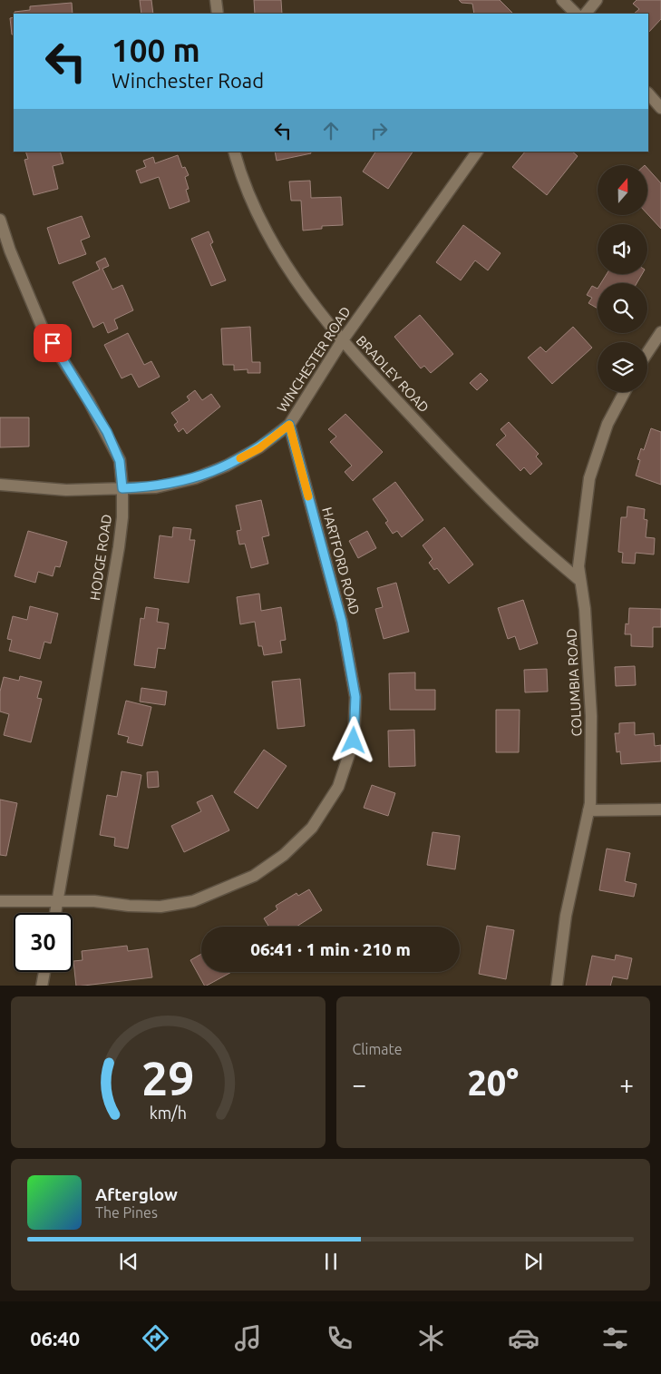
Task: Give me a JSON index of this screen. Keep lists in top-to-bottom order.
{
  "streets": {
    "street": [
      "WINCHESTER ROAD",
      "BRADLEY ROAD",
      "HODGE ROAD",
      "HARTFORD ROAD",
      "COLUMBIA ROAD"
    ]
  },
  "crossings": [
    ["WINCHESTER ROAD", "BRADLEY ROAD"],
    ["WINCHESTER ROAD", "HODGE ROAD"],
    ["WINCHESTER ROAD", "HARTFORD ROAD"],
    ["BRADLEY ROAD", "COLUMBIA ROAD"],
    ["HODGE ROAD", "HARTFORD ROAD"]
  ],
  "north": "top",
  "page": {
    "turn": ["100 m", "Winchester Road"],
    "limit": "30",
    "trip": "06:41 · 1 min · 210 m",
    "tile": "Climate",
    "heat": ["−", "20°", "+"],
    "song": ["Afterglow", "The Pines"],
    "tabs": "06:40",
    "gauge": ["29", "km/h"]
  }
}
